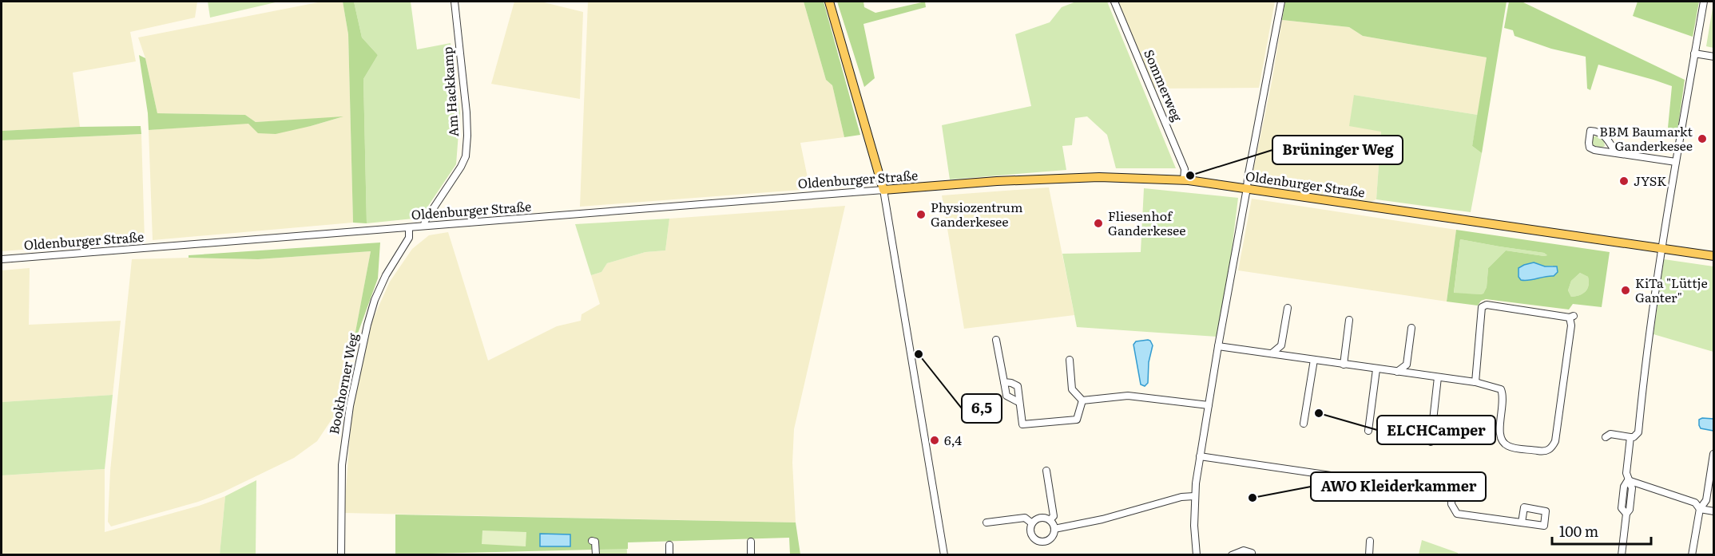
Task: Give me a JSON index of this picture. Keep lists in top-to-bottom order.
{
  "streets": {
    "main road": ["Oldenburger Straße"],
    "street": ["Sommerweg", "Am Hackkamp", "Bookhorner Weg"]
  },
  "crossings": [
    ["Sommerweg", "Oldenburger Straße"],
    ["Am Hackkamp", "Oldenburger Straße"],
    ["Oldenburger Straße", "Bookhorner Weg"]
  ],
  "places": [
    "BBM Baumarkt Ganderkesee",
    "Brüninger Weg",
    "JYSK",
    "Physiozentrum Ganderkesee",
    "Fliesenhof Ganderkesee",
    "KiTa \"Lüttje Ganter\"",
    "6,5",
    "ELCHCamper",
    "6,4",
    "AWO Kleiderkammer"
  ],
  "scale_bar": "100 m"
}
